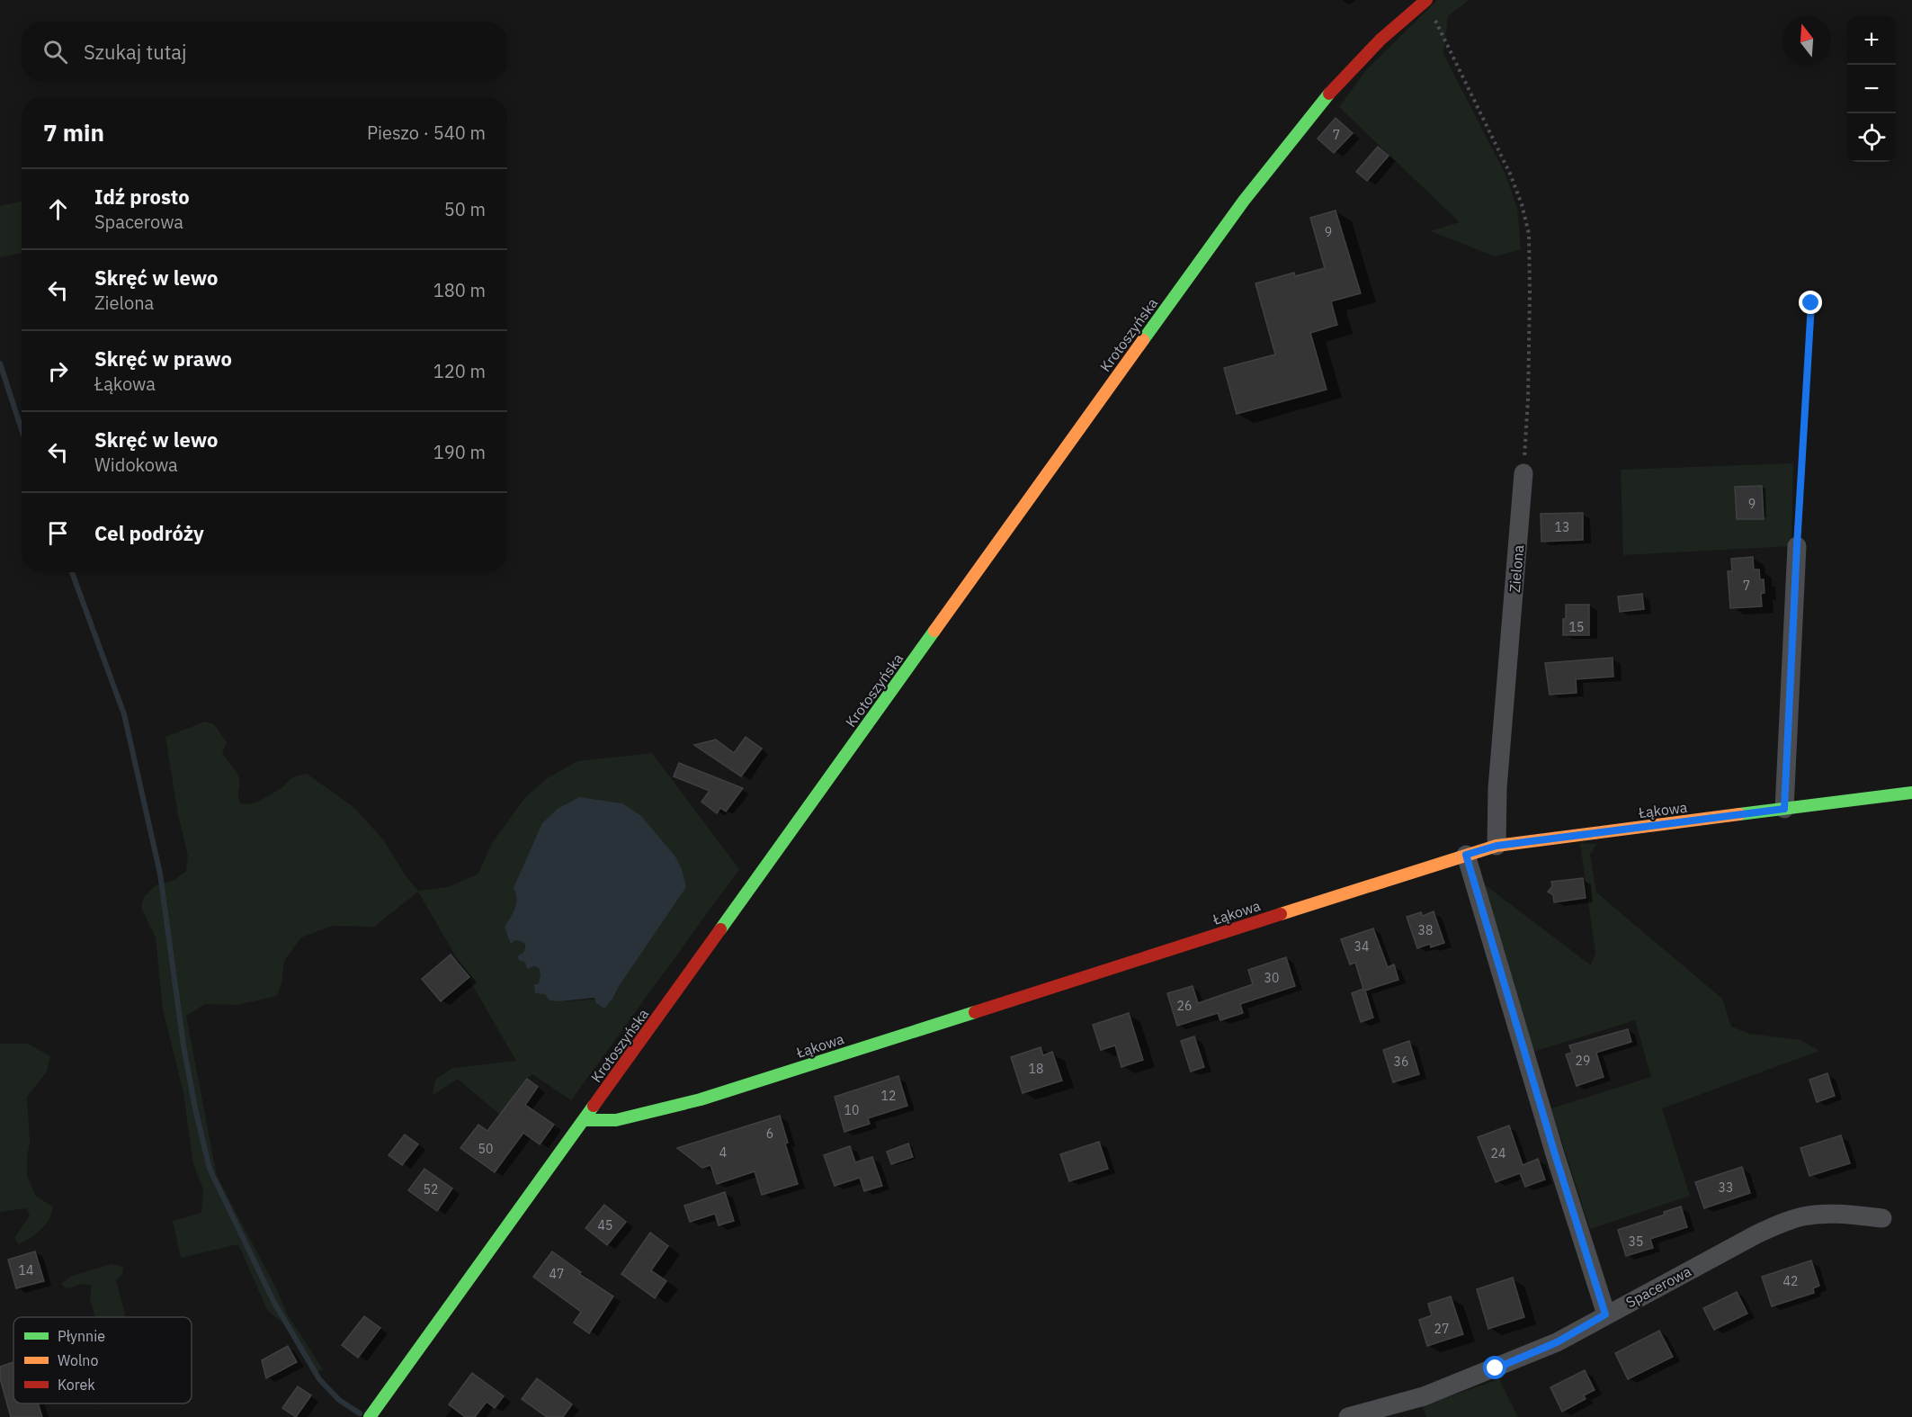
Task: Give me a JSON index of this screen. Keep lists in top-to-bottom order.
{
  "streets": {
    "street": [
      "Krotoszyńska",
      "Zielona",
      "Łąkowa",
      "Spacerowa"
    ]
  },
  "crossings": [
    ["Krotoszyńska", "Łąkowa"],
    ["Zielona", "Łąkowa"]
  ],
  "house_numbers": [
    "7",
    "9",
    "9",
    "13",
    "7",
    "15",
    "38",
    "34",
    "30",
    "26",
    "29",
    "36",
    "18",
    "12",
    "10",
    "6",
    "50",
    "4",
    "24",
    "33",
    "52",
    "45",
    "35",
    "14",
    "47",
    "42",
    "27"
  ],
  "legend": ["Płynnie", "Wolno", "Korek"],
  "north": "top",
  "page": {
    "map_buttons": ["+", "−"],
    "search": "Szukaj tutaj",
    "heading": ["7 min", "Pieszo · 540 m"],
    "list": [
      ["Idź prosto", "Spacerowa", "50 m"],
      ["Skręć w lewo", "Zielona", "180 m"],
      ["Skręć w prawo", "Łąkowa", "120 m"],
      ["Skręć w lewo", "Widokowa", "190 m"],
      "Cel podróży"
    ]
  }
}
